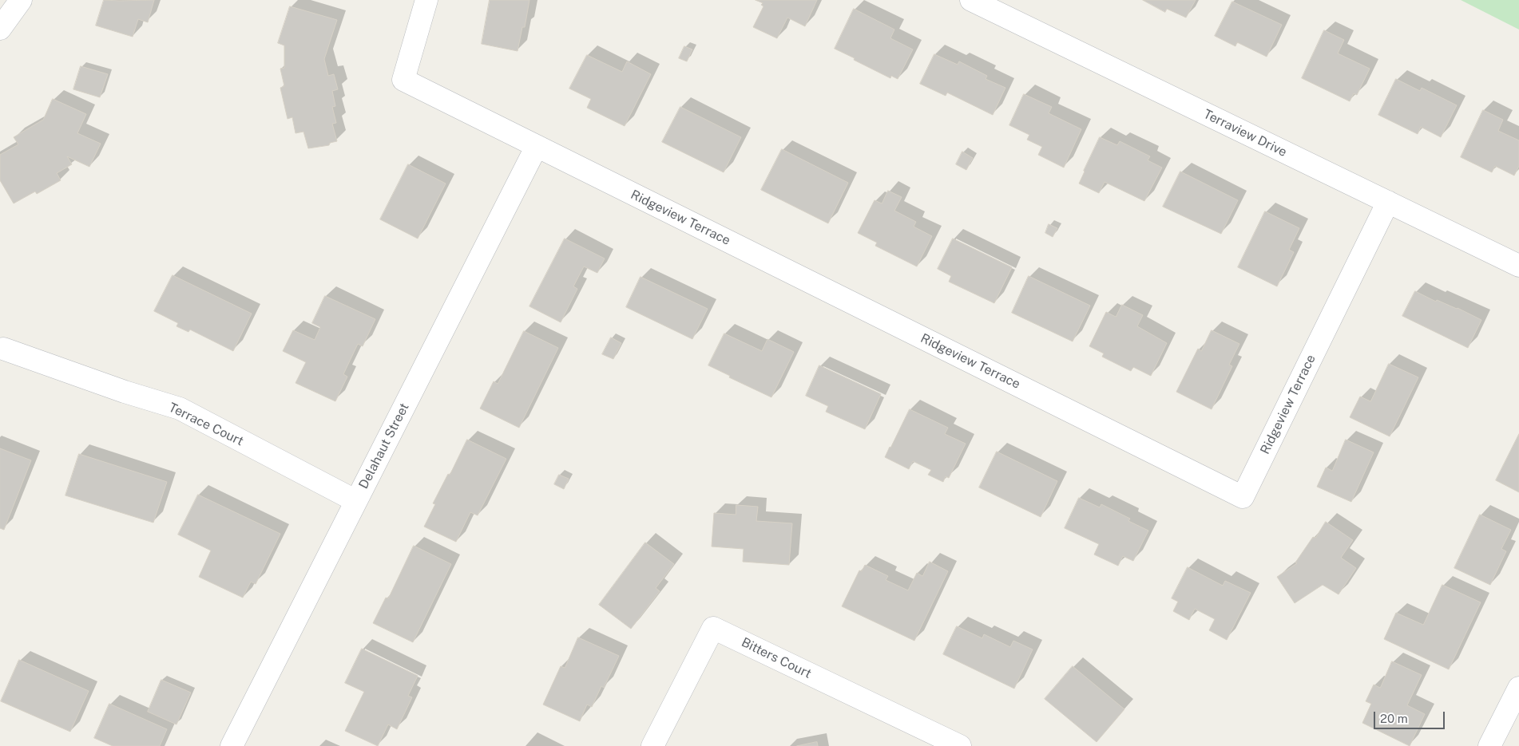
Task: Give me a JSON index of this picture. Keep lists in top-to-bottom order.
{
  "streets": {
    "street": [
      "Terraview Drive",
      "Ridgeview Terrace",
      "Terrace Court",
      "Delahaut Street",
      "Bitters Court"
    ]
  },
  "crossings": [
    ["Terraview Drive", "Ridgeview Terrace"],
    ["Ridgeview Terrace", "Delahaut Street"],
    ["Terrace Court", "Delahaut Street"]
  ],
  "scale_bar": "20 m"
}
